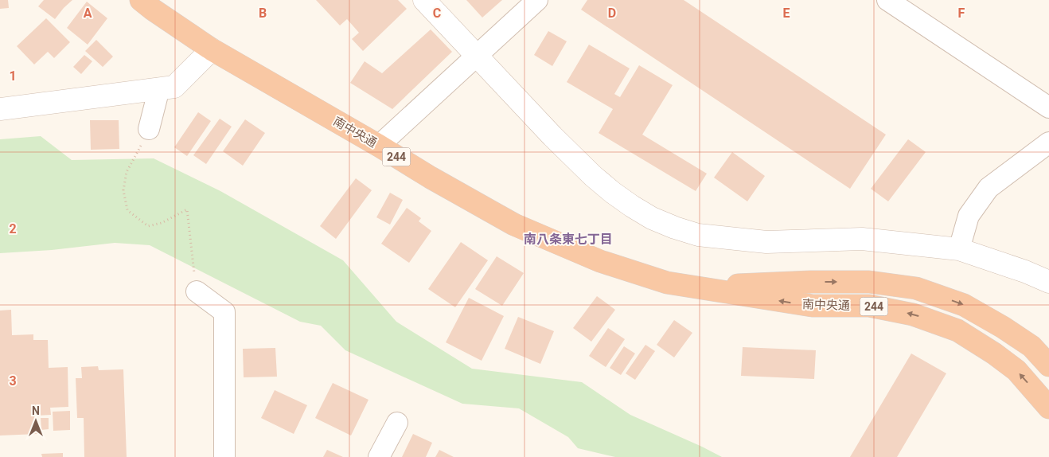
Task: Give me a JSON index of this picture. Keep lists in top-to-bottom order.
{
  "streets": {
    "highway": ["南中央通", "244"]
  },
  "districts": ["南八条東七丁目"],
  "north": "top",
  "grid": {
    "columns": [
      "A",
      "B",
      "C",
      "D",
      "E",
      "F"
    ],
    "rows": ["1", "2", "3"]
  }
}
